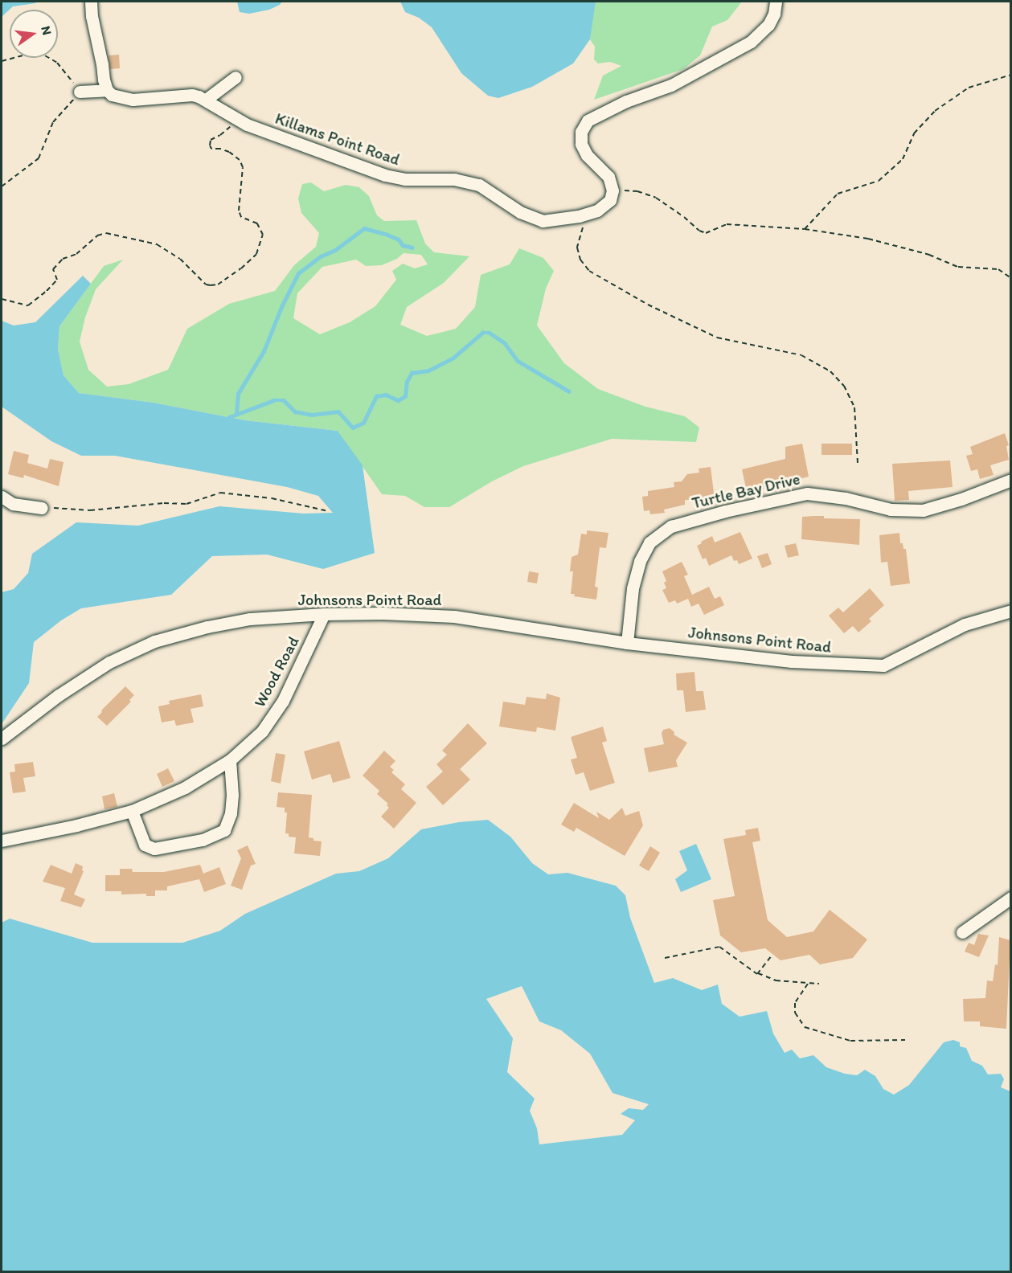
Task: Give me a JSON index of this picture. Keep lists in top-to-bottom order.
{
  "streets": {
    "street": [
      "Killams Point Road",
      "Turtle Bay Drive",
      "Johnsons Point Road",
      "Wood Road"
    ]
  },
  "crossings": [
    ["Turtle Bay Drive", "Johnsons Point Road"],
    ["Johnsons Point Road", "Wood Road"]
  ],
  "north": "right"
}
